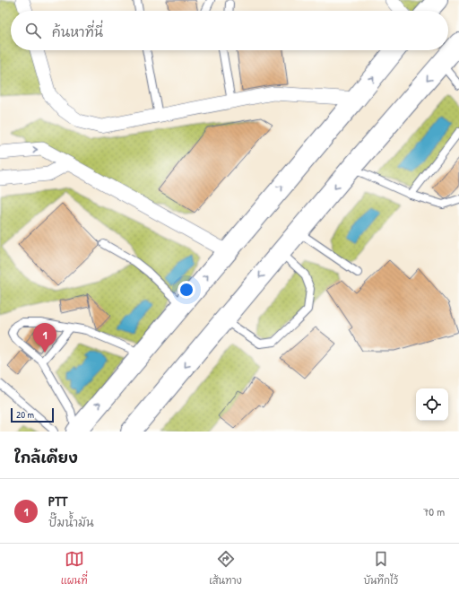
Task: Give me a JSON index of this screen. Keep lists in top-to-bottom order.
{
  "scale_bar": "20 m",
  "page": {
    "search": "ค้นหาที่นี่",
    "pins": "1",
    "scale": "20 m",
    "heading": "ใกล้เคียง",
    "list": [
      {
        "mark": "1",
        "name": "PTT",
        "note": "ปั๊มน้ำมัน",
        "value": "70 m"
      }
    ],
    "nav": ["แผนที่", "เส้นทาง", "บันทึกไว้"]
  }
}
